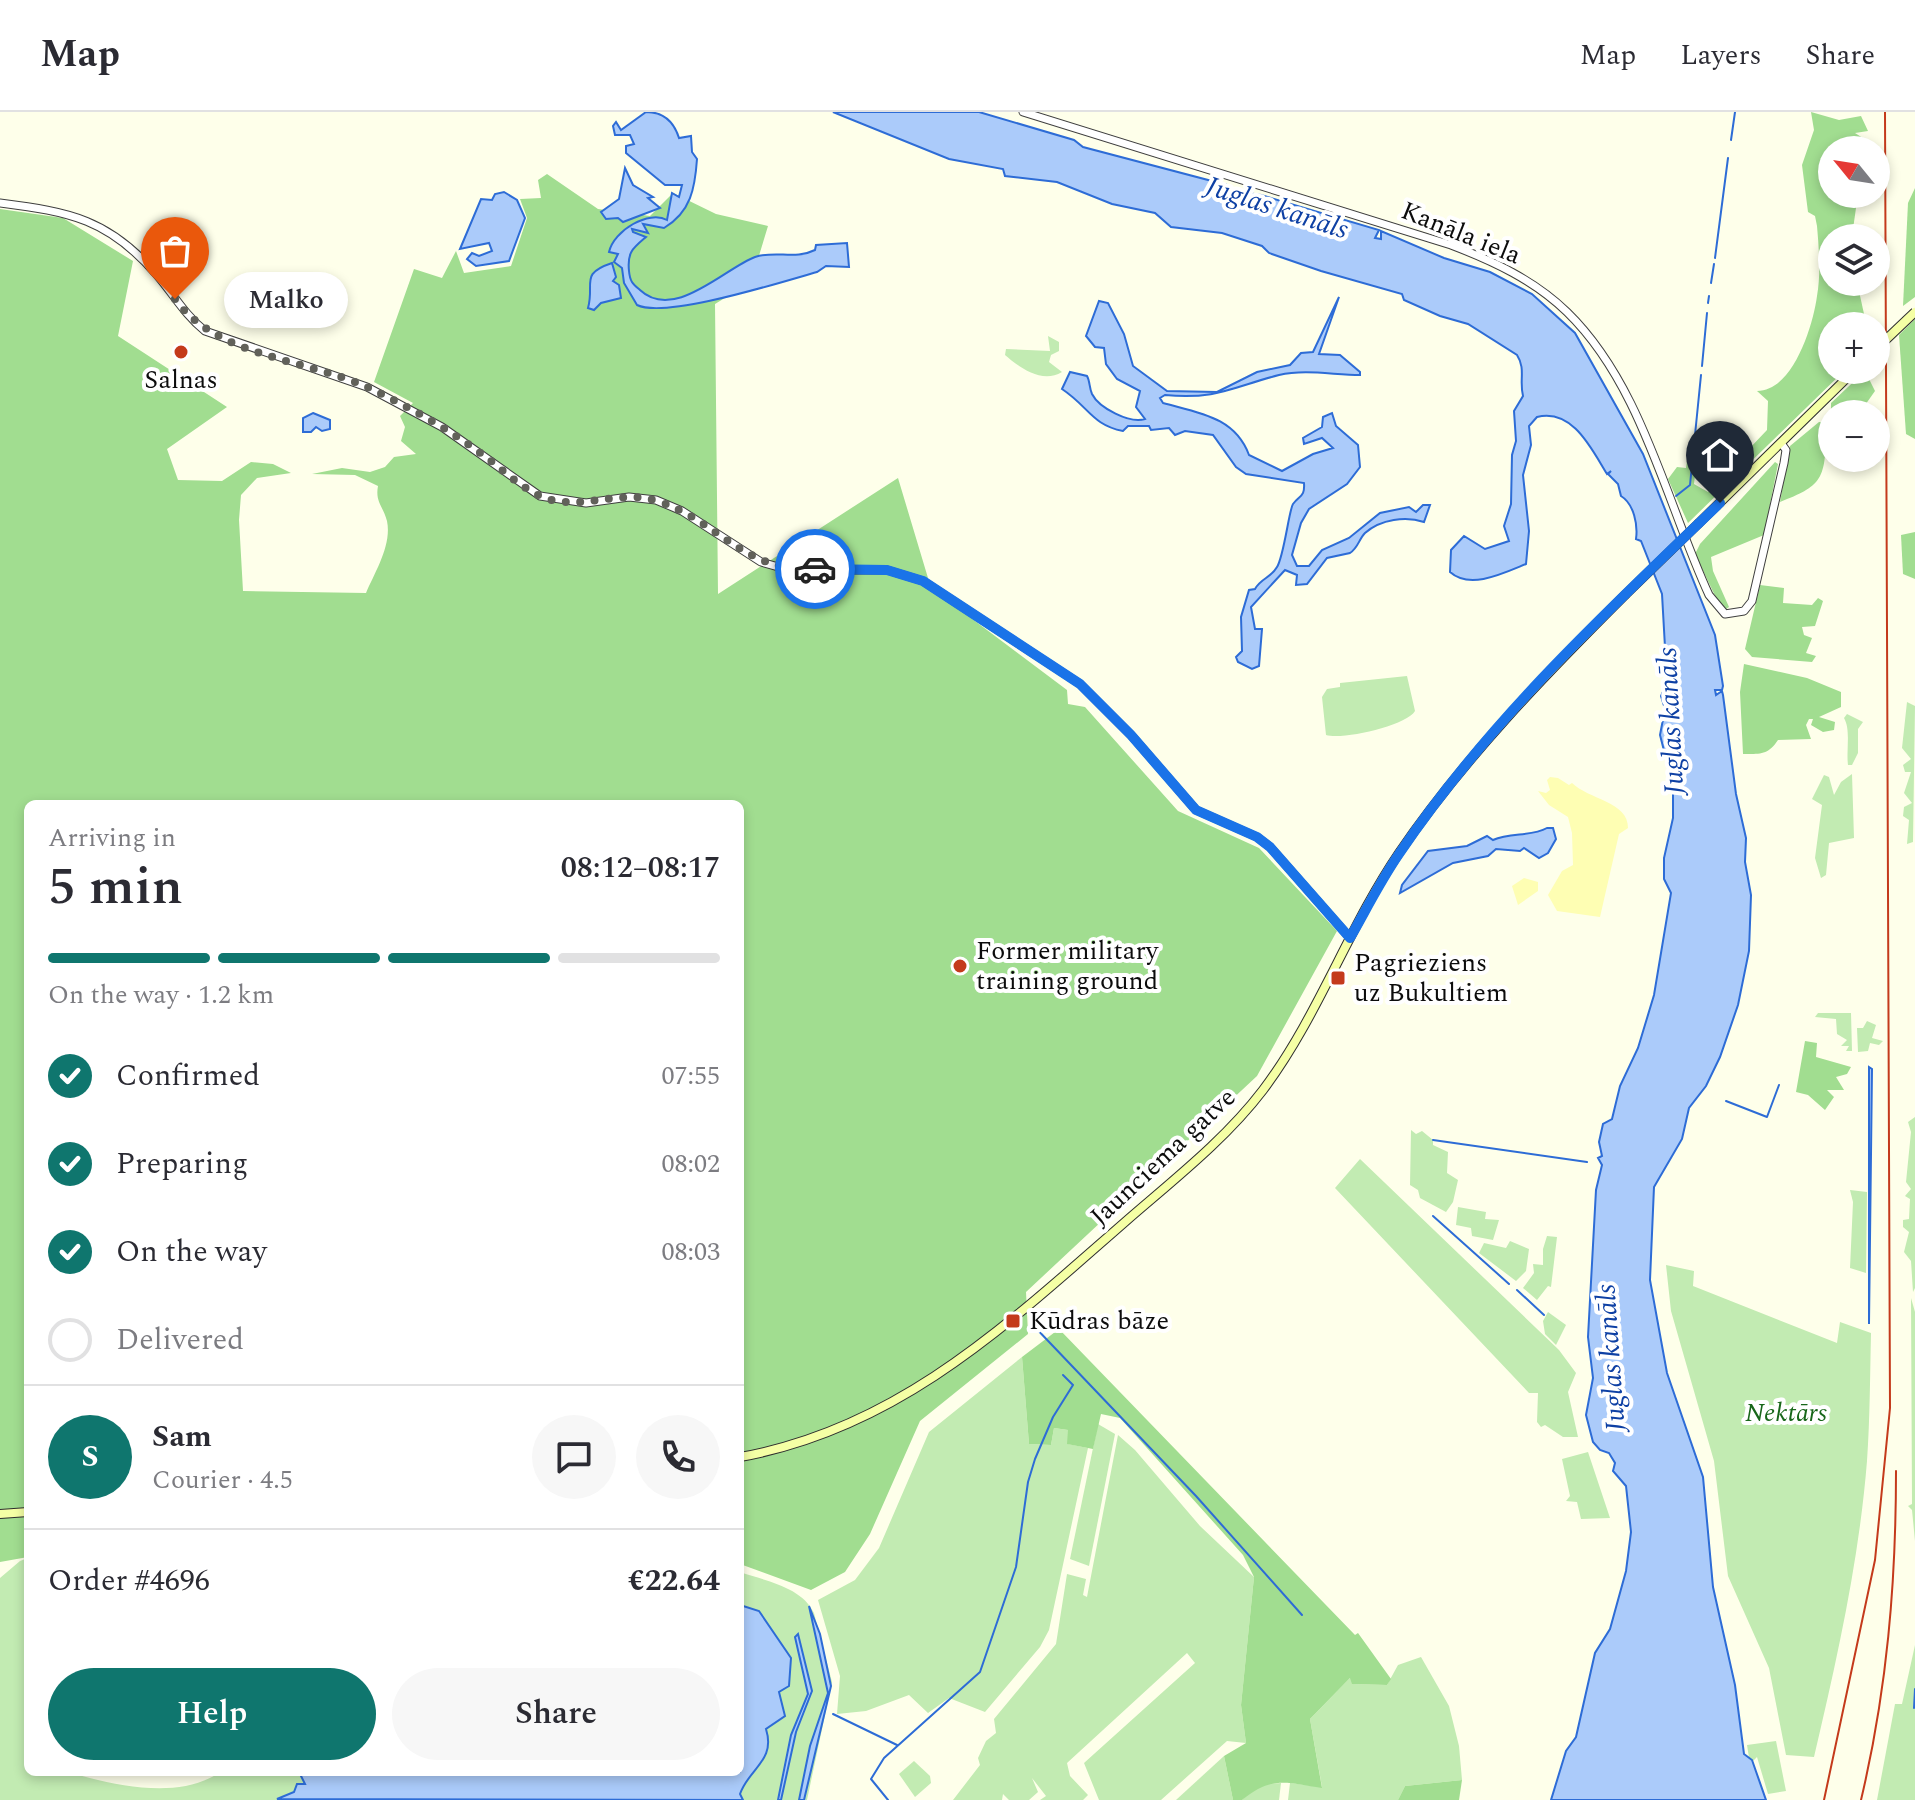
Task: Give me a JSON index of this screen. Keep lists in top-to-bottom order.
{
  "streets": {
    "main road": ["Jaunciema gatve"],
    "street": ["Kanāla iela"]
  },
  "crossings": [
    ["Kanāla iela", "Jaunciema gatve"]
  ],
  "water": ["Juglas kanāls"],
  "parks": ["Nektārs"],
  "places": {
    "other": ["Malko", "Salnas", "Former military training ground"],
    "transit": ["Pagrieziens uz Bukultiem", "Kūdras bāze"]
  },
  "north": "top left",
  "page": {
    "header": "Map",
    "nav": ["Map", "Layers", "Share"],
    "map_buttons": ["+", "−"],
    "bubble": "Malko",
    "heading": ["5 min", "Arriving in", "08:12–08:17"],
    "panel": [
      "Sam",
      "Courier · 4.5",
      "Order #4696",
      "€22.64"
    ],
    "bar": "On the way · 1.2 km",
    "list": [
      ["Confirmed", "07:55"],
      ["Preparing", "08:02"],
      ["On the way", "08:03"],
      "Delivered"
    ],
    "round": "S",
    "buttons": ["Help", "Share"]
  }
}
